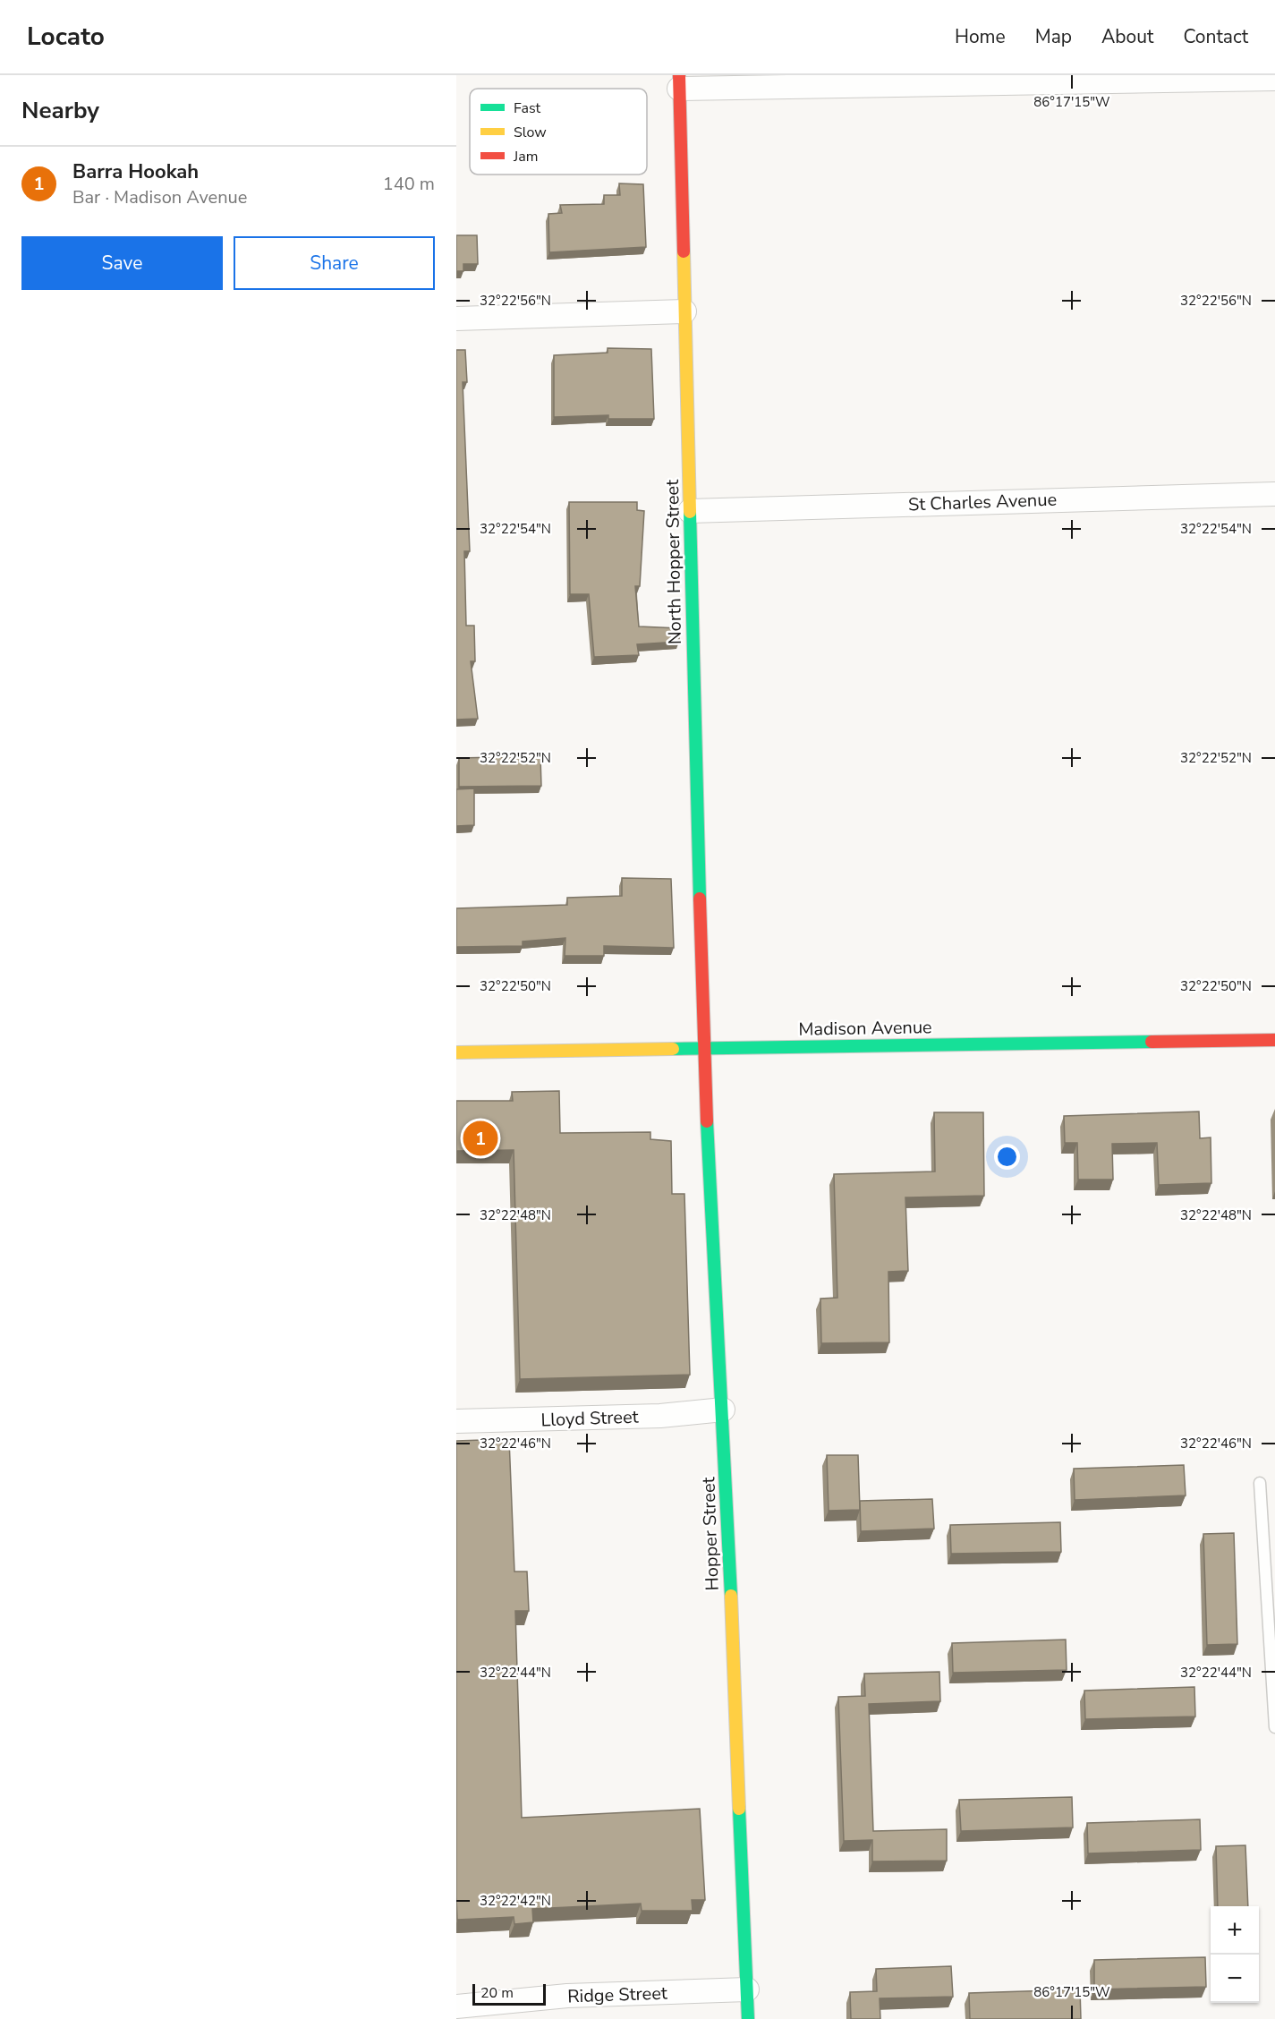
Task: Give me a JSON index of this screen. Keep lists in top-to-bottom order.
{
  "streets": {
    "street": [
      "St Charles Avenue",
      "North Hopper Street",
      "Madison Avenue",
      "Lloyd Street",
      "Hopper Street",
      "Ridge Street"
    ]
  },
  "crossings": [
    ["St Charles Avenue", "North Hopper Street"],
    ["North Hopper Street", "Madison Avenue"],
    ["North Hopper Street", "Hopper Street"],
    ["Madison Avenue", "Hopper Street"],
    ["Lloyd Street", "Hopper Street"],
    ["Hopper Street", "Ridge Street"]
  ],
  "legend": ["Fast", "Slow", "Jam"],
  "scale_bar": "20 m",
  "page": {
    "header": "Locato",
    "nav": [
      "Home",
      "Map",
      "About",
      "Contact"
    ],
    "heading": "Nearby",
    "list": [
      {
        "mark": "1",
        "name": "Barra Hookah",
        "note": "Bar · Madison Avenue",
        "value": "140 m"
      }
    ],
    "buttons": ["Save", "Share"],
    "pins": "1",
    "map_buttons": ["+", "−"],
    "scale": "20 m"
  },
  "coordinates": [
    "86°17'15\"W",
    "32°22'56\"N",
    "32°22'54\"N",
    "32°22'52\"N",
    "32°22'50\"N",
    "32°22'48\"N",
    "32°22'46\"N",
    "32°22'44\"N",
    "32°22'42\"N"
  ]
}
